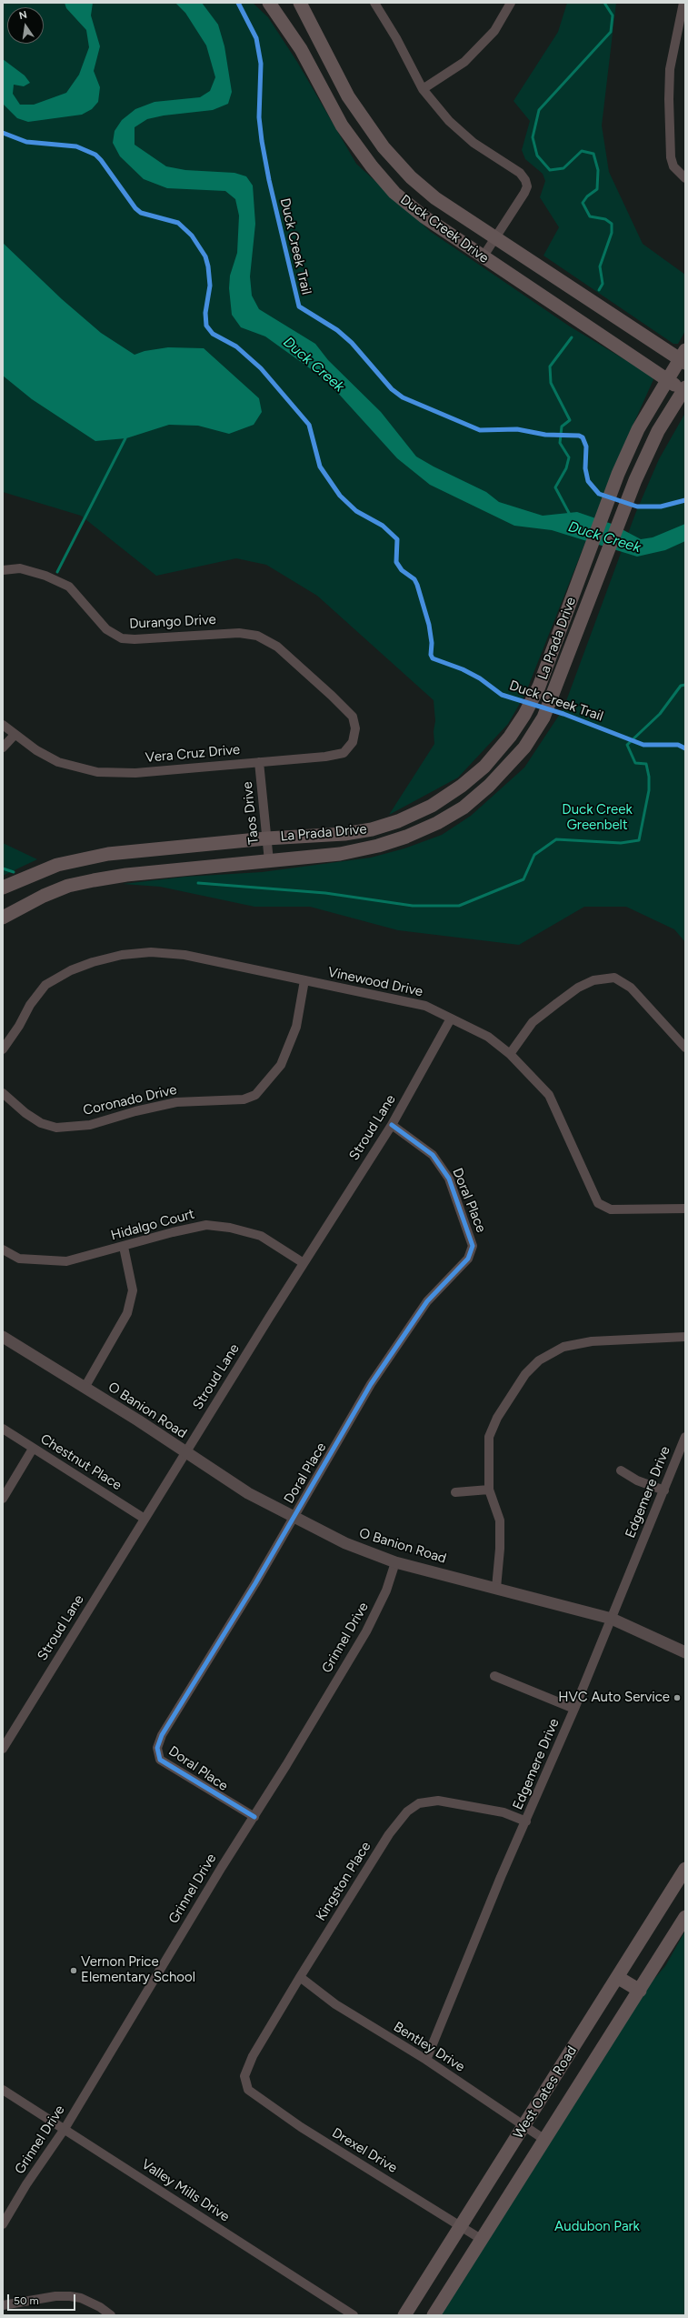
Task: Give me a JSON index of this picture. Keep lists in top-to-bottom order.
{
  "streets": {
    "main road": ["Duck Creek Drive", "La Prada Drive", "West Oates Road"],
    "street": [
      "Durango Drive",
      "Vera Cruz Drive",
      "Taos Drive",
      "Vinewood Drive",
      "Coronado Drive",
      "Stroud Lane",
      "Doral Place",
      "Hidalgo Court",
      "O Banion Road",
      "Chestnut Place",
      "Edgemere Drive",
      "Grinnel Drive",
      "Kingston Place",
      "Bentley Drive",
      "Drexel Drive",
      "Valley Mills Drive"
    ],
    "cycle path": ["Duck Creek Trail"]
  },
  "crossings": [
    ["Duck Creek Drive", "La Prada Drive"],
    ["Durango Drive", "Vera Cruz Drive"],
    ["La Prada Drive", "Taos Drive"],
    ["Vera Cruz Drive", "Taos Drive"],
    ["Vinewood Drive", "Coronado Drive"],
    ["Vinewood Drive", "Stroud Lane"],
    ["Stroud Lane", "Doral Place"],
    ["Stroud Lane", "Hidalgo Court"],
    ["Stroud Lane", "O Banion Road"],
    ["Stroud Lane", "Chestnut Place"],
    ["Doral Place", "O Banion Road"],
    ["Doral Place", "Grinnel Drive"],
    ["O Banion Road", "Edgemere Drive"],
    ["O Banion Road", "Grinnel Drive"],
    ["Edgemere Drive", "Kingston Place"],
    ["Edgemere Drive", "Bentley Drive"],
    ["Grinnel Drive", "Valley Mills Drive"],
    ["Kingston Place", "Bentley Drive"],
    ["Kingston Place", "Drexel Drive"],
    ["Bentley Drive", "West Oates Road"],
    ["West Oates Road", "Drexel Drive"]
  ],
  "water": ["Duck Creek"],
  "parks": ["Duck Creek Greenbelt", "Audubon Park"],
  "places": ["HVC Auto Service", "Vernon Price Elementary School"],
  "scale_bar": "50 m",
  "north": "top"
}
